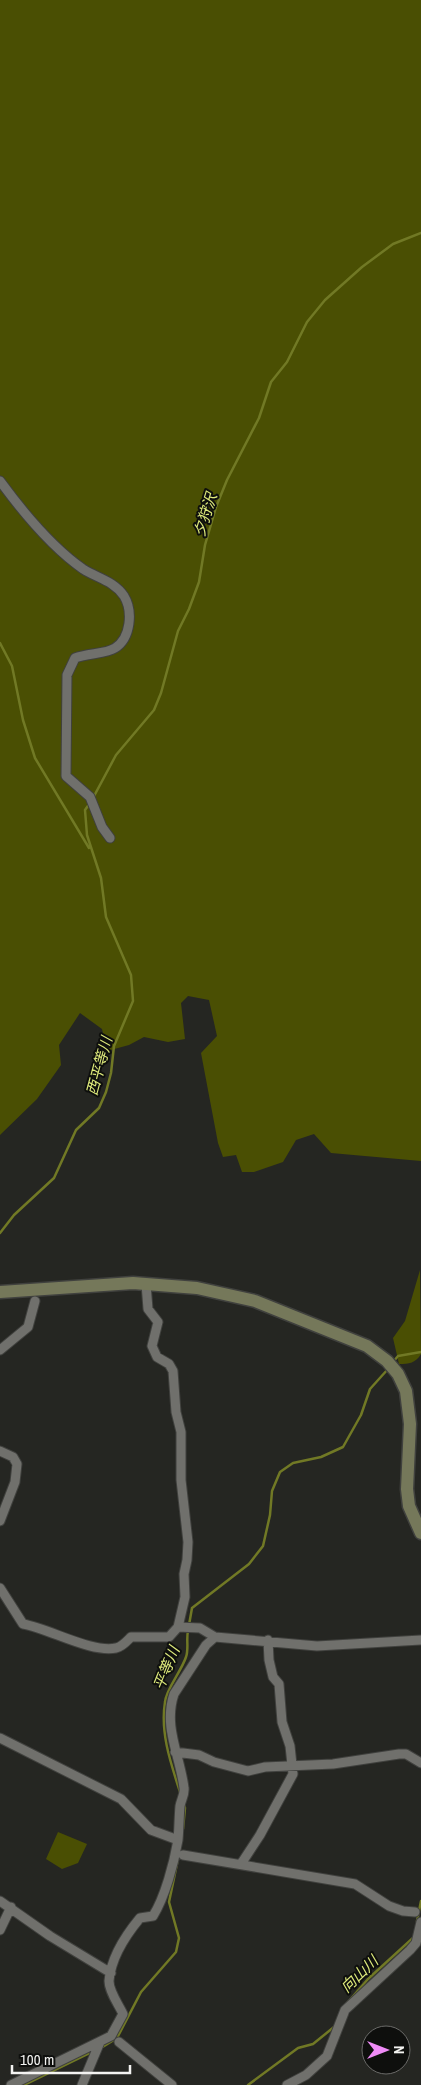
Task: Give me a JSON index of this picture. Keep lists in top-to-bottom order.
{
  "water": [
    "夕狩沢",
    "西平等川",
    "平等川",
    "向山川"
  ],
  "scale_bar": "100 m",
  "north": "right"
}
